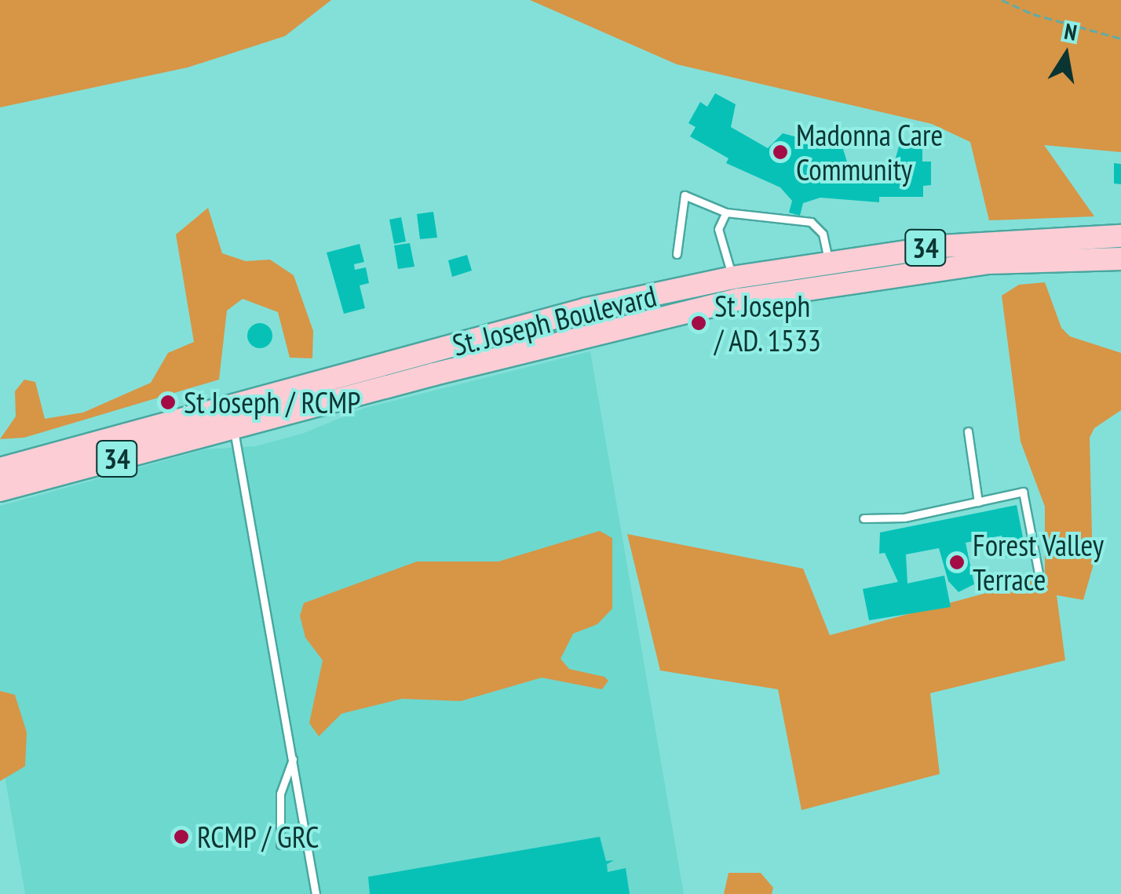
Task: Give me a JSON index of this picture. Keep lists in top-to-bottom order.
{
  "streets": {
    "main road": ["34", "St. Joseph Boulevard"]
  },
  "places": [
    "Madonna Care Community",
    "St Joseph / AD. 1533",
    "St Joseph / RCMP",
    "Forest Valley Terrace",
    "RCMP / GRC"
  ],
  "north": "top"
}
